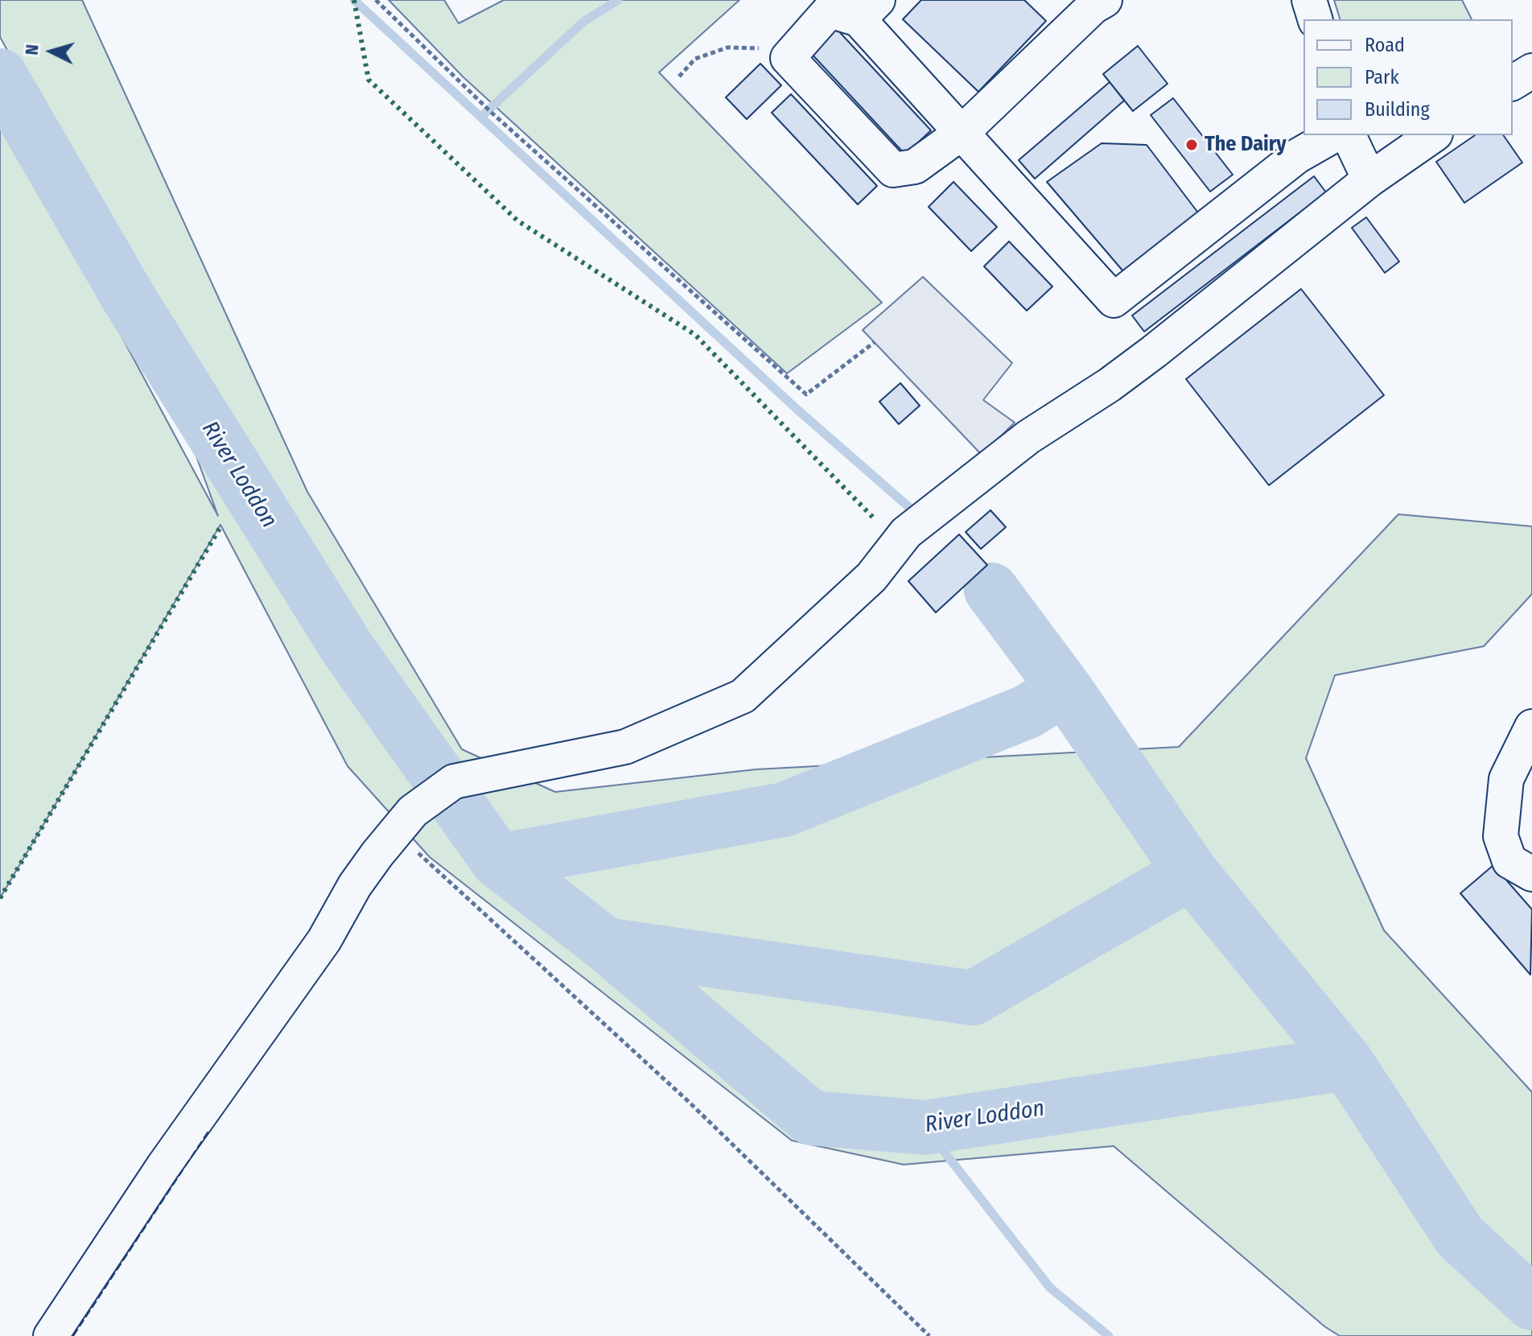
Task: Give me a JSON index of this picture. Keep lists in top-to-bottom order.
{
  "water": ["River Loddon"],
  "places": ["The Dairy"],
  "legend": ["Road", "Park", "Building"],
  "north": "left"
}
